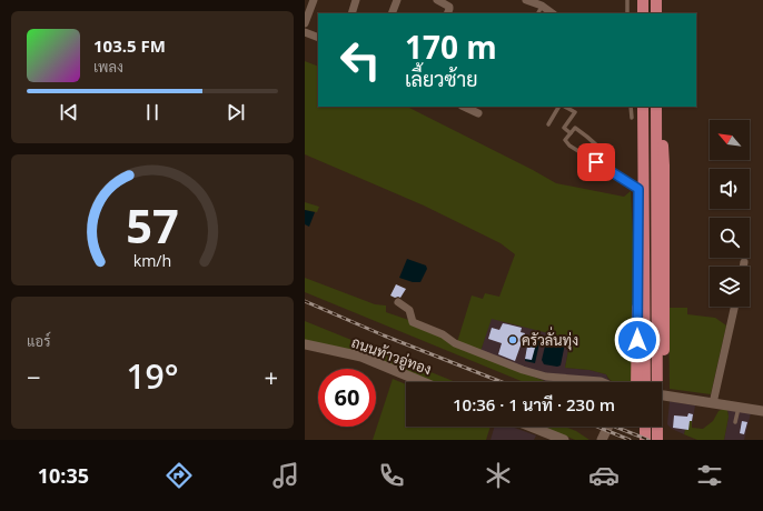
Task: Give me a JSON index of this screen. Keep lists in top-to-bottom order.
{
  "streets": {
    "street": ["ถนนท้าวอู่ทอง"]
  },
  "places": ["ครัวลั่นทุ่ง"],
  "north": "top left",
  "page": {
    "turn": ["170 m", "เลี้ยวซ้าย"],
    "song": ["103.5 FM", "เพลง"],
    "tile": "แอร์",
    "heat": ["−", "19°", "+"],
    "limit": "60",
    "trip": "10:36 · 1 นาที · 230 m",
    "tabs": "10:35",
    "gauge": ["57", "km/h"]
  }
}
